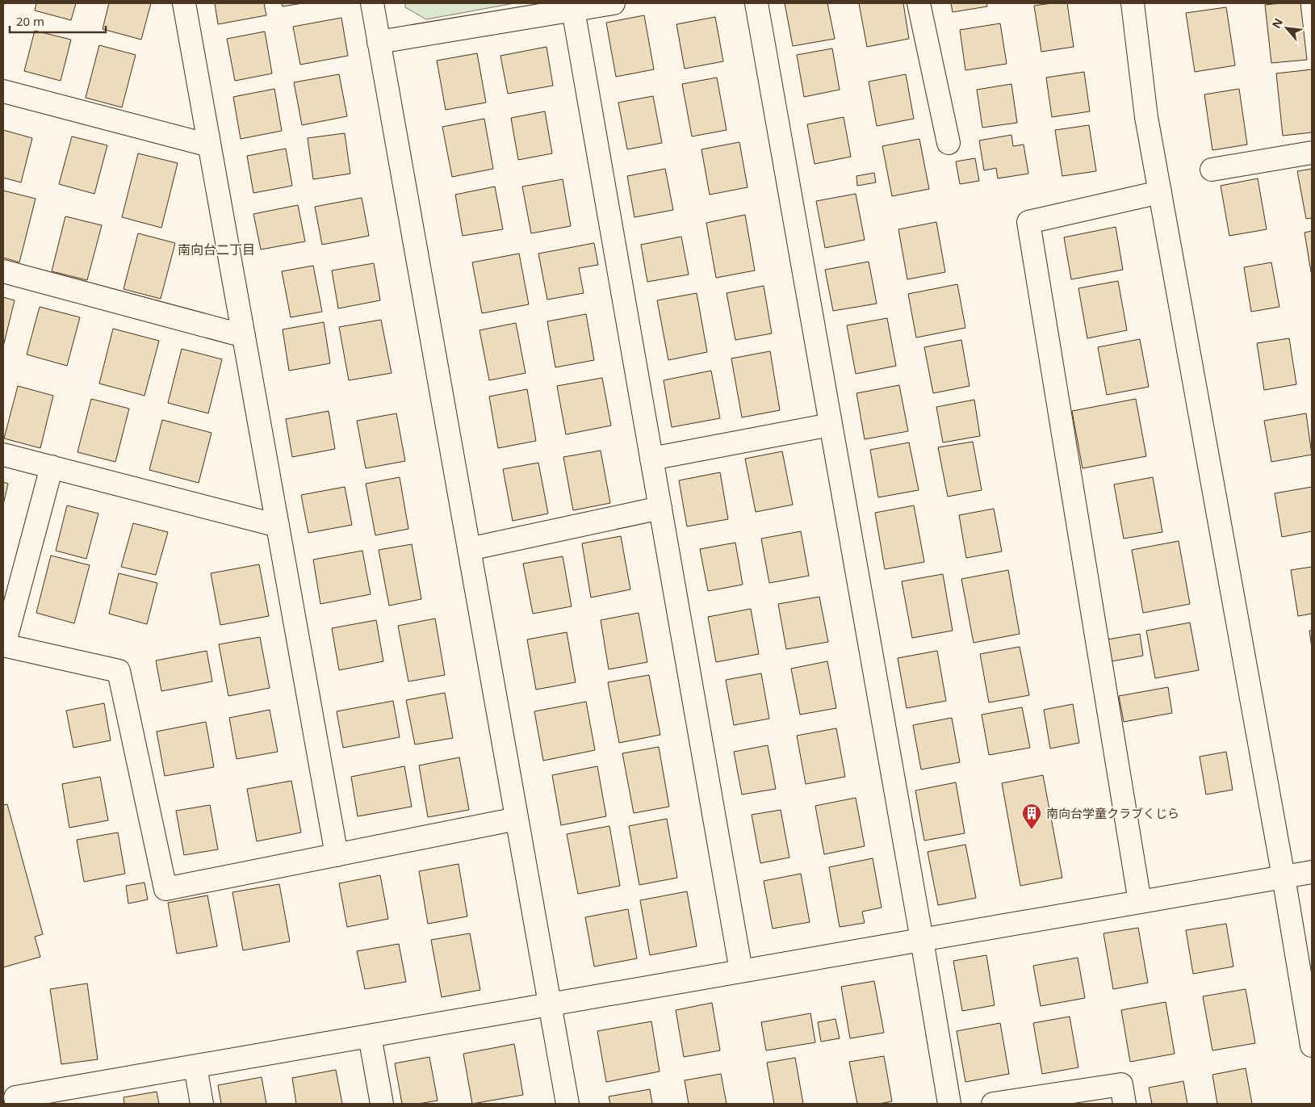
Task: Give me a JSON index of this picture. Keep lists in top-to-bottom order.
{
  "districts": ["南向台二丁目"],
  "places": {
    "building": ["南向台学童クラブくじら"]
  },
  "scale_bar": "20 m",
  "north": "top left"
}
